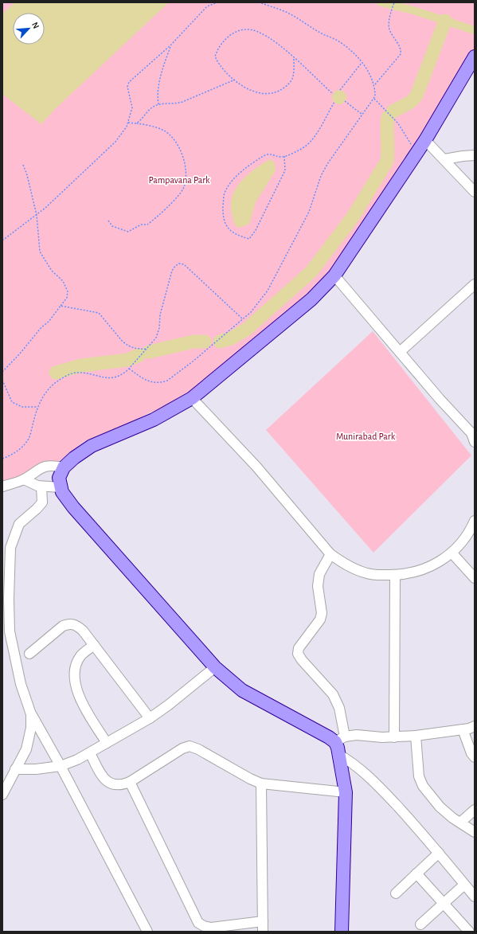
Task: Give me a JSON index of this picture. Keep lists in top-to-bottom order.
{
  "parks": ["Pampavana Park", "Munirabad Park"],
  "north": "top right"
}
